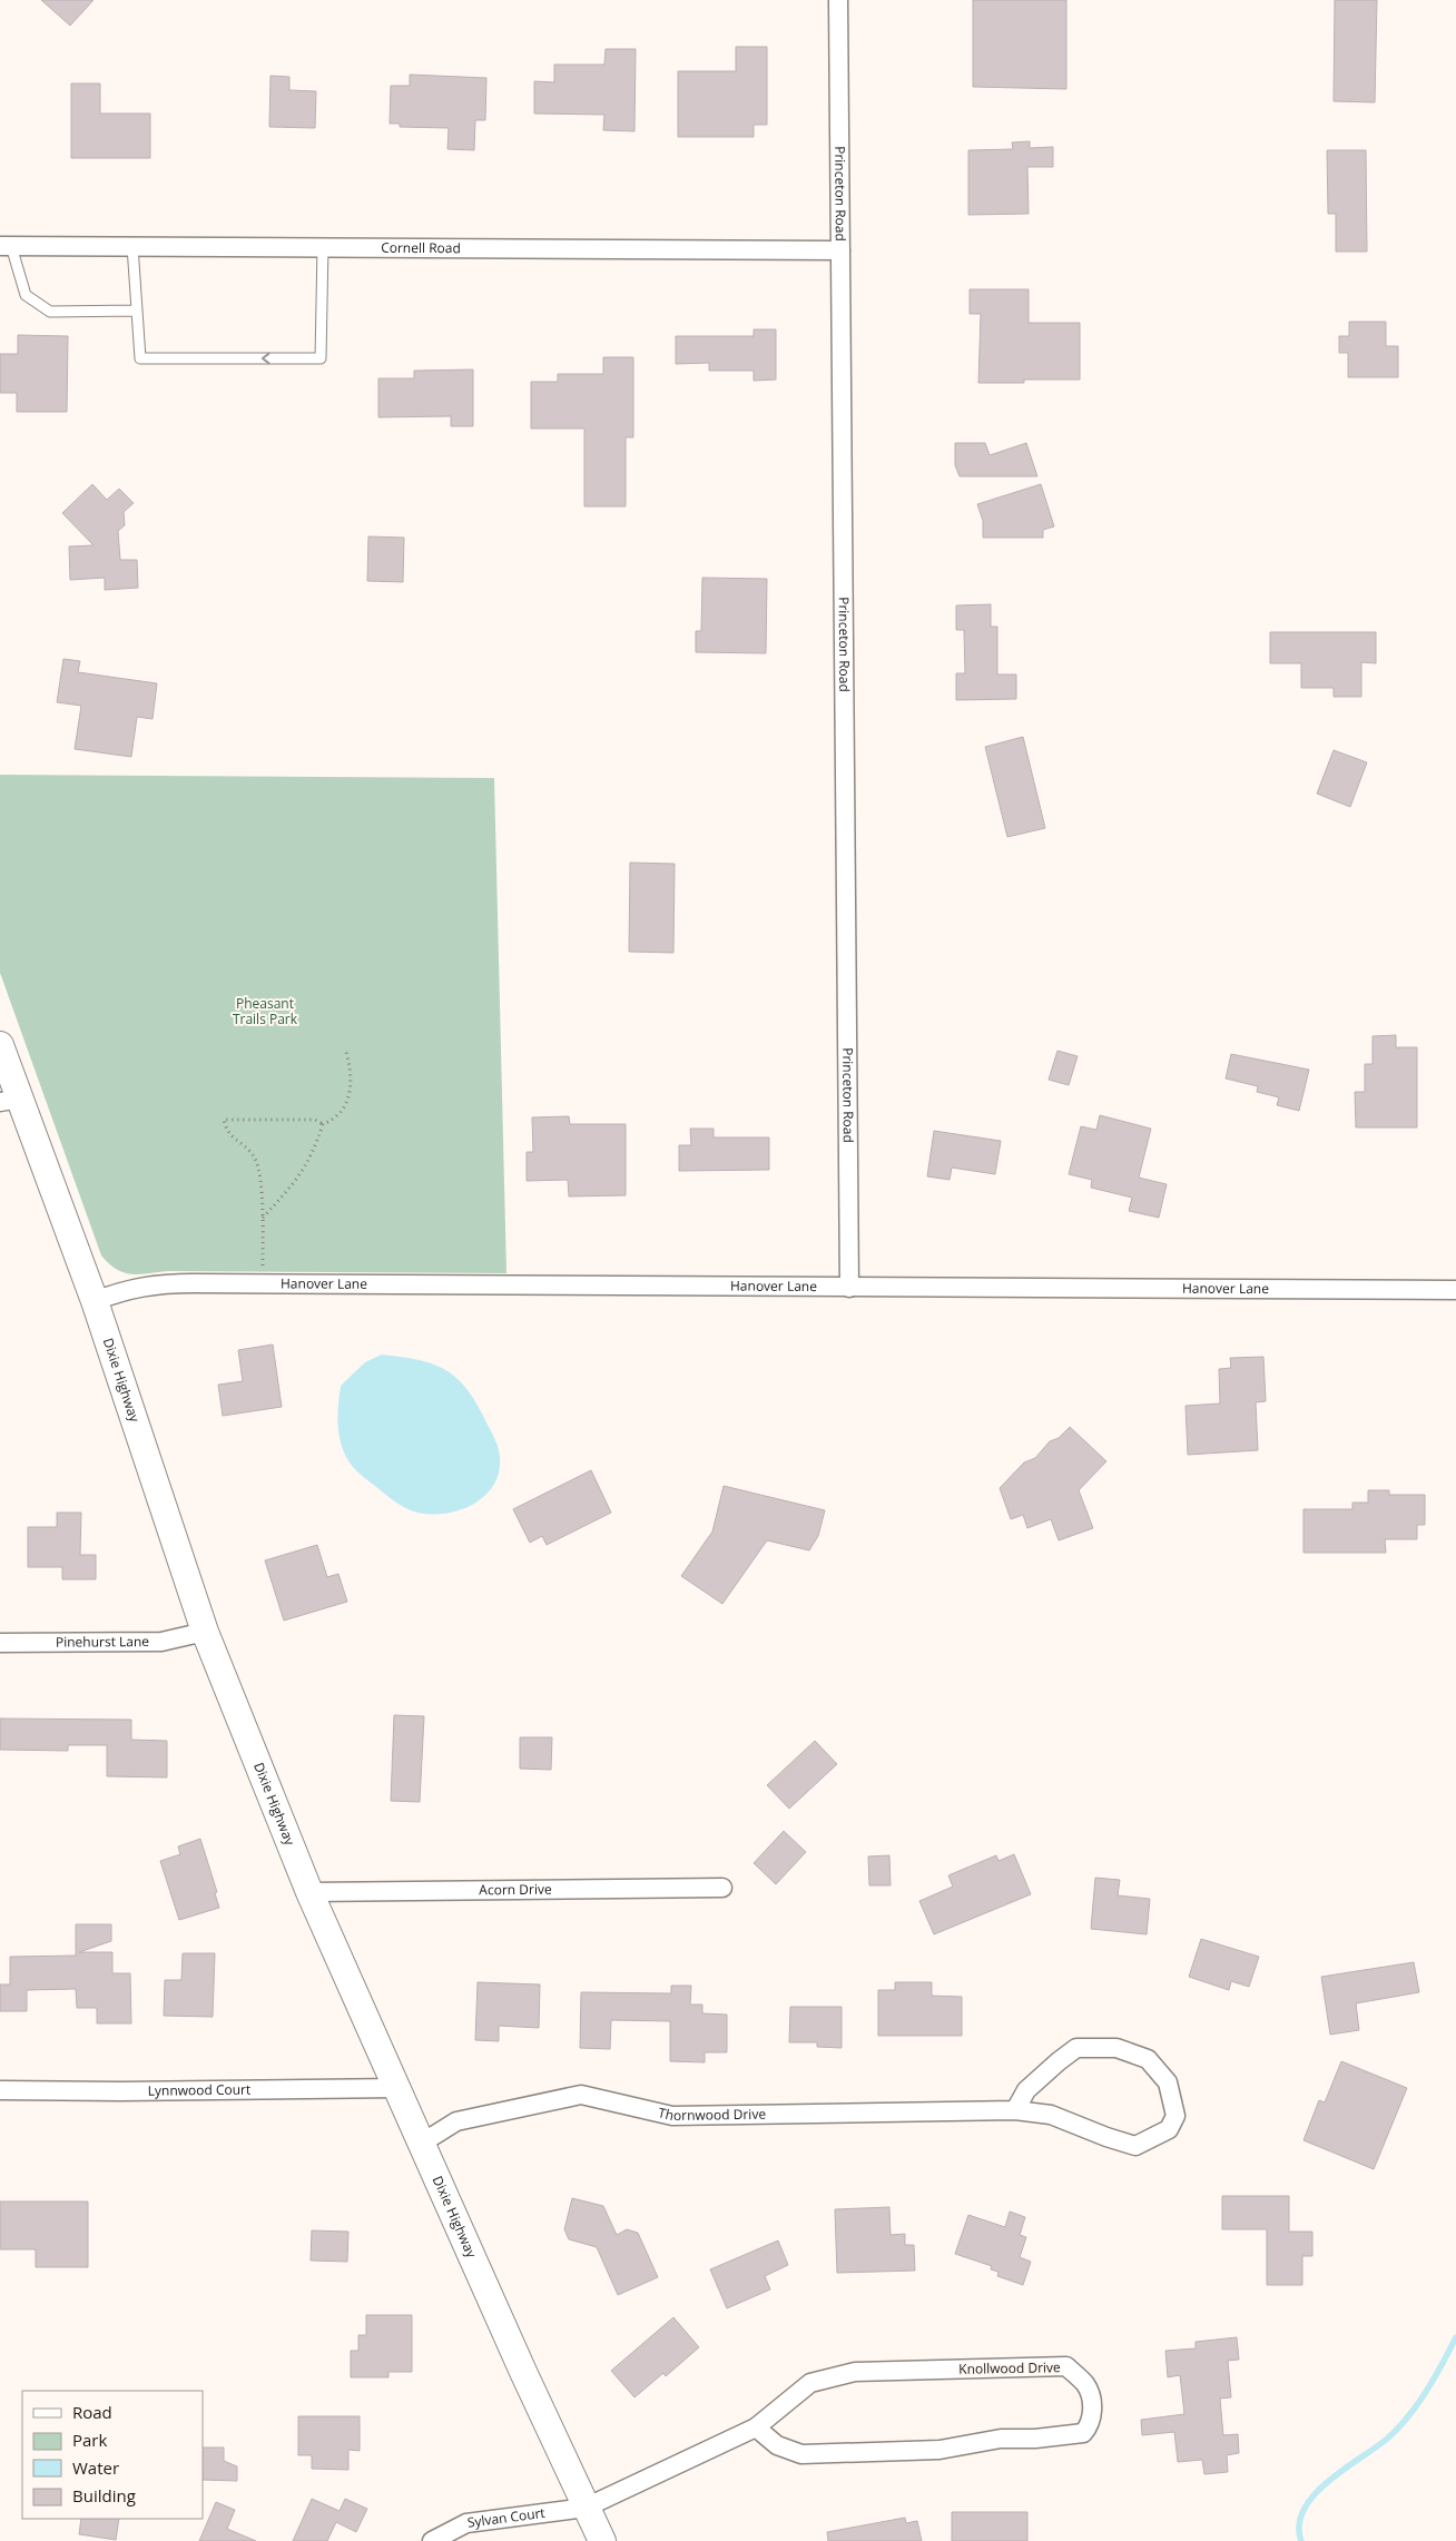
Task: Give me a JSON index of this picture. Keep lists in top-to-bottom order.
{
  "streets": {
    "main road": ["Dixie Highway"],
    "street": [
      "Princeton Road",
      "Cornell Road",
      "Hanover Lane",
      "Pinehurst Lane",
      "Acorn Drive",
      "Lynnwood Court",
      "Thornwood Drive",
      "Knollwood Drive",
      "Sylvan Court"
    ]
  },
  "crossings": [
    ["Princeton Road", "Cornell Road"],
    ["Princeton Road", "Hanover Lane"],
    ["Hanover Lane", "Dixie Highway"],
    ["Dixie Highway", "Pinehurst Lane"],
    ["Dixie Highway", "Acorn Drive"],
    ["Dixie Highway", "Lynnwood Court"],
    ["Dixie Highway", "Thornwood Drive"],
    ["Dixie Highway", "Knollwood Drive"],
    ["Dixie Highway", "Sylvan Court"],
    ["Knollwood Drive", "Sylvan Court"]
  ],
  "parks": ["Pheasant Trails Park"],
  "legend": [
    "Road",
    "Park",
    "Water",
    "Building"
  ]
}
